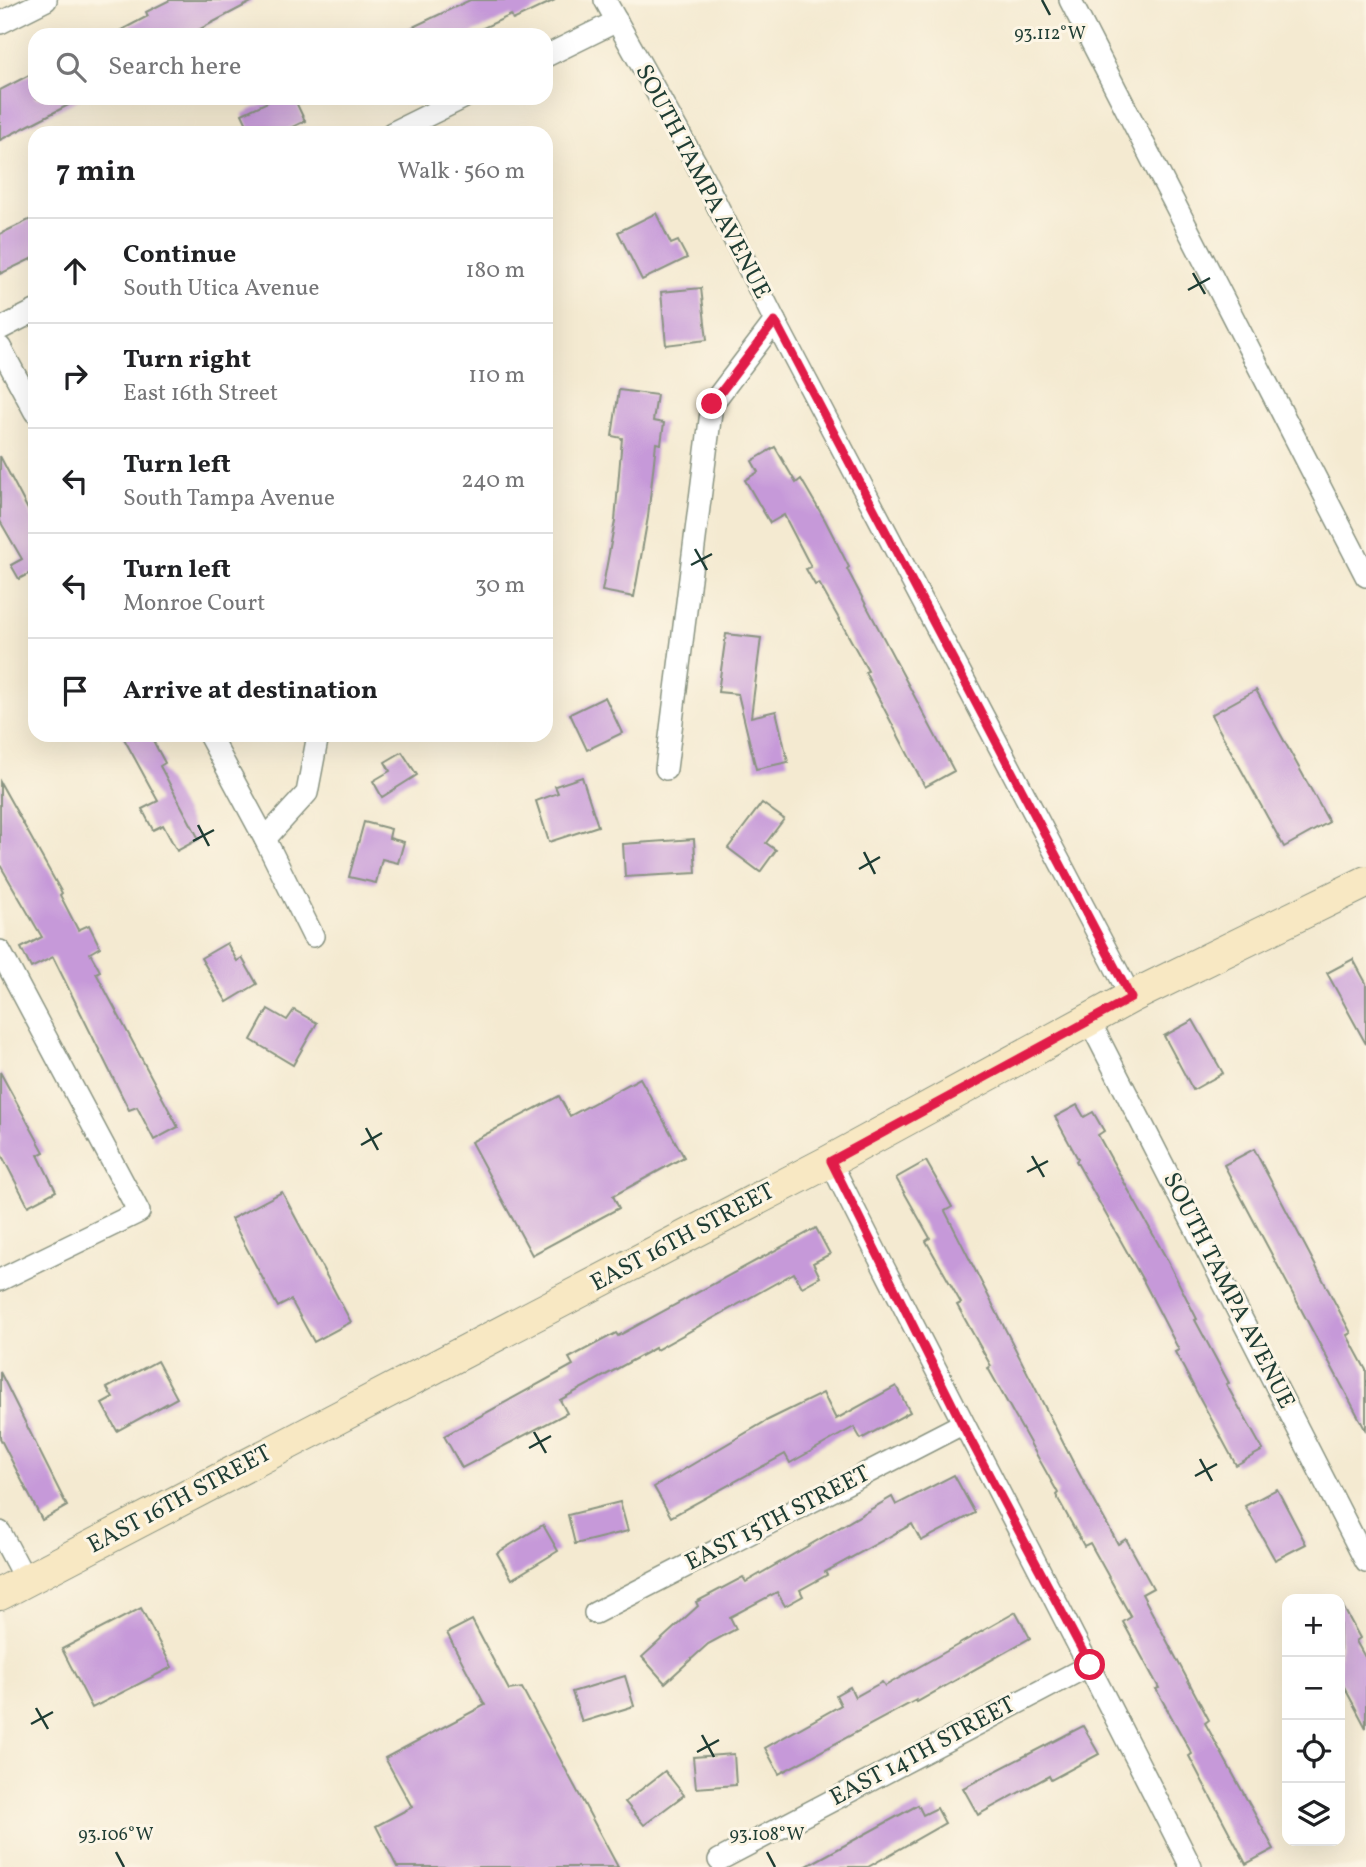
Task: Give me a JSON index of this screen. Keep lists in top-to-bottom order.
{
  "streets": {
    "street": [
      "SOUTH TAMPA AVENUE",
      "EAST 16TH STREET",
      "EAST 15TH STREET",
      "EAST 14TH STREET"
    ]
  },
  "crossings": [
    ["SOUTH TAMPA AVENUE", "EAST 16TH STREET"]
  ],
  "page": {
    "search": "Search here",
    "heading": ["7 min", "Walk · 560 m"],
    "list": [
      ["Continue", "South Utica Avenue", "180 m"],
      ["Turn right", "East 16th Street", "110 m"],
      ["Turn left", "South Tampa Avenue", "240 m"],
      ["Turn left", "Monroe Court", "30 m"],
      "Arrive at destination"
    ],
    "map_buttons": ["+", "−"]
  },
  "coordinates": ["93.112°W", "93.106°W", "93.108°W"]
}
